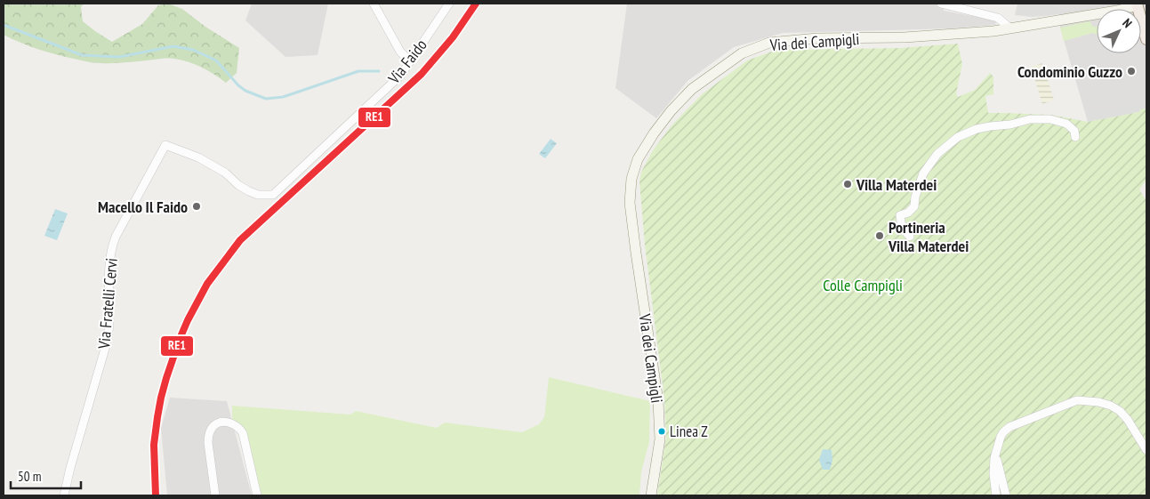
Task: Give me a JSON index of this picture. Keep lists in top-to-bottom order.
{
  "streets": {
    "street": ["Via dei Campigli", "Via Faido", "Via Fratelli Cervi"]
  },
  "crossings": [
    ["Via Faido", "Via Fratelli Cervi"]
  ],
  "parks": ["Colle Campigli"],
  "places": [
    "Condominio Guzzo",
    "Villa Materdei",
    "Macello Il Faido",
    "Portineria Villa Materdei",
    "Linea Z"
  ],
  "lines": ["transit line RE1"],
  "scale_bar": "50 m",
  "north": "top right"
}
